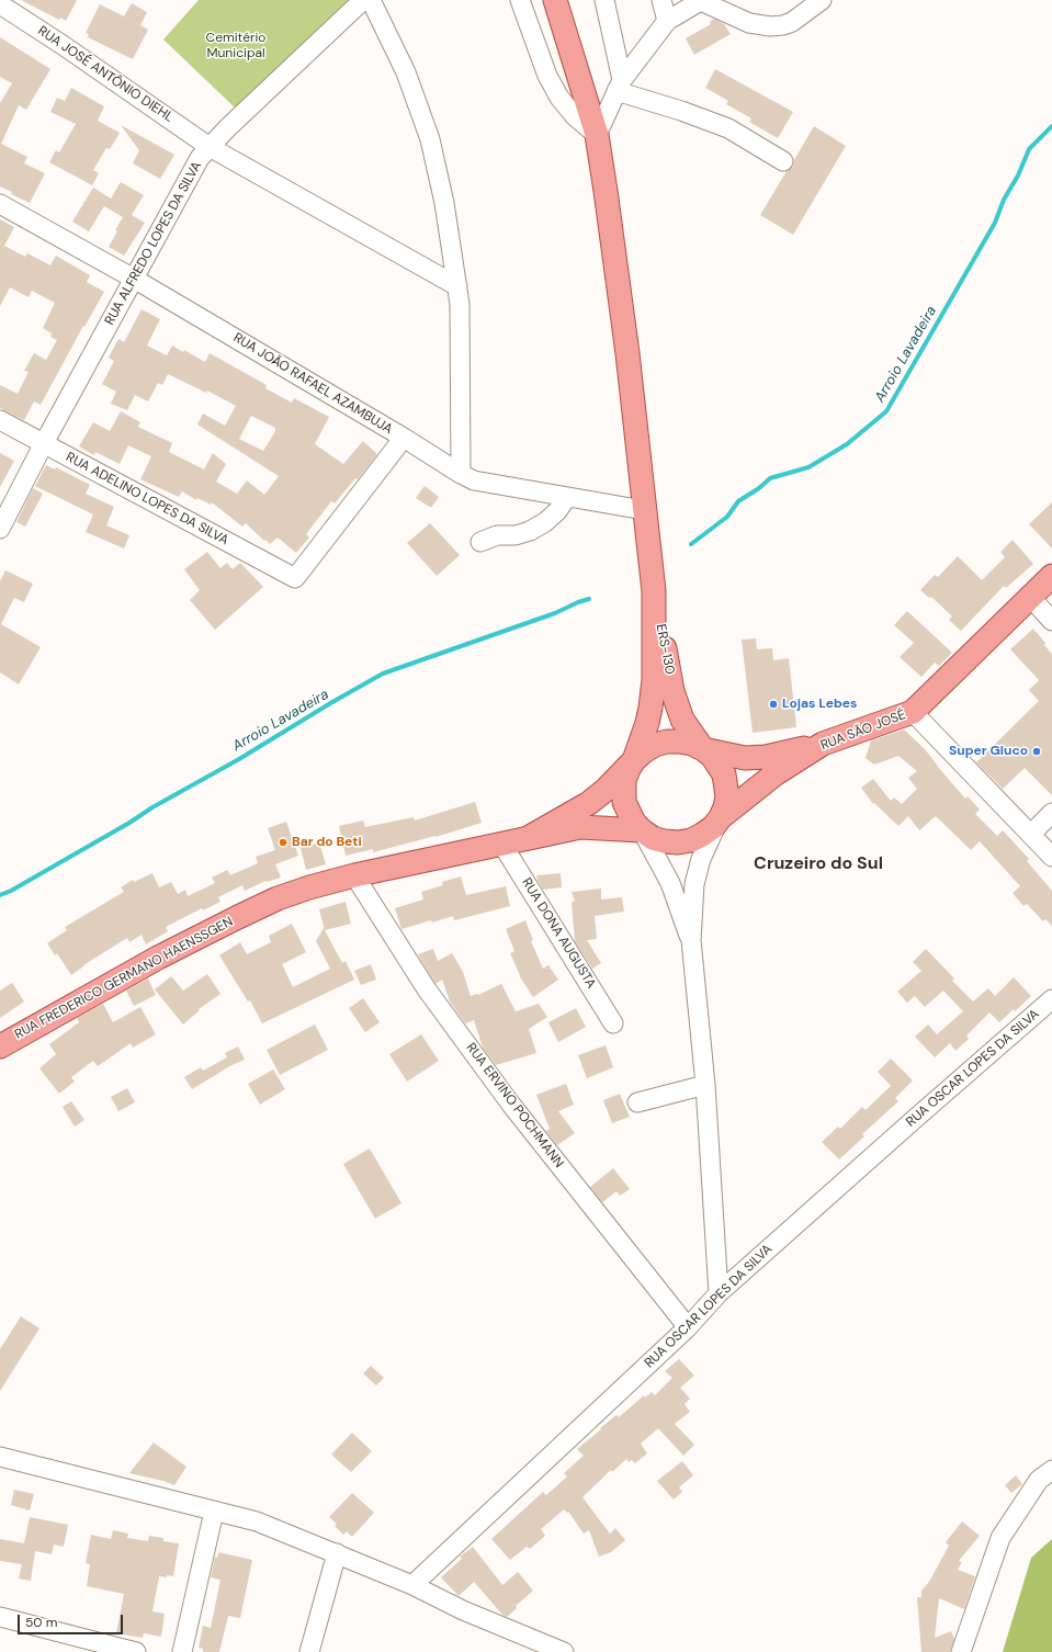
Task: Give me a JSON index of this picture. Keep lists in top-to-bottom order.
{
  "streets": {
    "main road": ["ERS-130", "RUA SÃO JOSÉ", "RUA FREDERICO GERMANO HAENSSGEN"],
    "street": [
      "RUA JOSÉ ANTÔNIO DIEHL",
      "RUA ALFREDO LOPES DA SILVA",
      "RUA JOÃO RAFAEL AZAMBUJA",
      "RUA ADELINO LOPES DA SILVA",
      "RUA DONA AUGUSTA",
      "RUA OSCAR LOPES DA SILVA",
      "RUA ERVINO POCHMANN"
    ]
  },
  "crossings": [
    ["RUA JOSÉ ANTÔNIO DIEHL", "RUA ALFREDO LOPES DA SILVA"],
    ["RUA ALFREDO LOPES DA SILVA", "RUA JOÃO RAFAEL AZAMBUJA"],
    ["RUA ALFREDO LOPES DA SILVA", "RUA ADELINO LOPES DA SILVA"],
    ["RUA JOÃO RAFAEL AZAMBUJA", "RUA ADELINO LOPES DA SILVA"],
    ["ERS-130", "RUA SÃO JOSÉ"],
    ["RUA DONA AUGUSTA", "RUA FREDERICO GERMANO HAENSSGEN"],
    ["RUA FREDERICO GERMANO HAENSSGEN", "RUA ERVINO POCHMANN"],
    ["RUA OSCAR LOPES DA SILVA", "RUA ERVINO POCHMANN"]
  ],
  "districts": ["Cruzeiro do Sul"],
  "water": ["Arroio Lavadeira"],
  "parks": ["Cemitério Municipal"],
  "places": ["Lojas Lebes", "Super Gluco", "Bar do Beti"],
  "scale_bar": "50 m"
}
